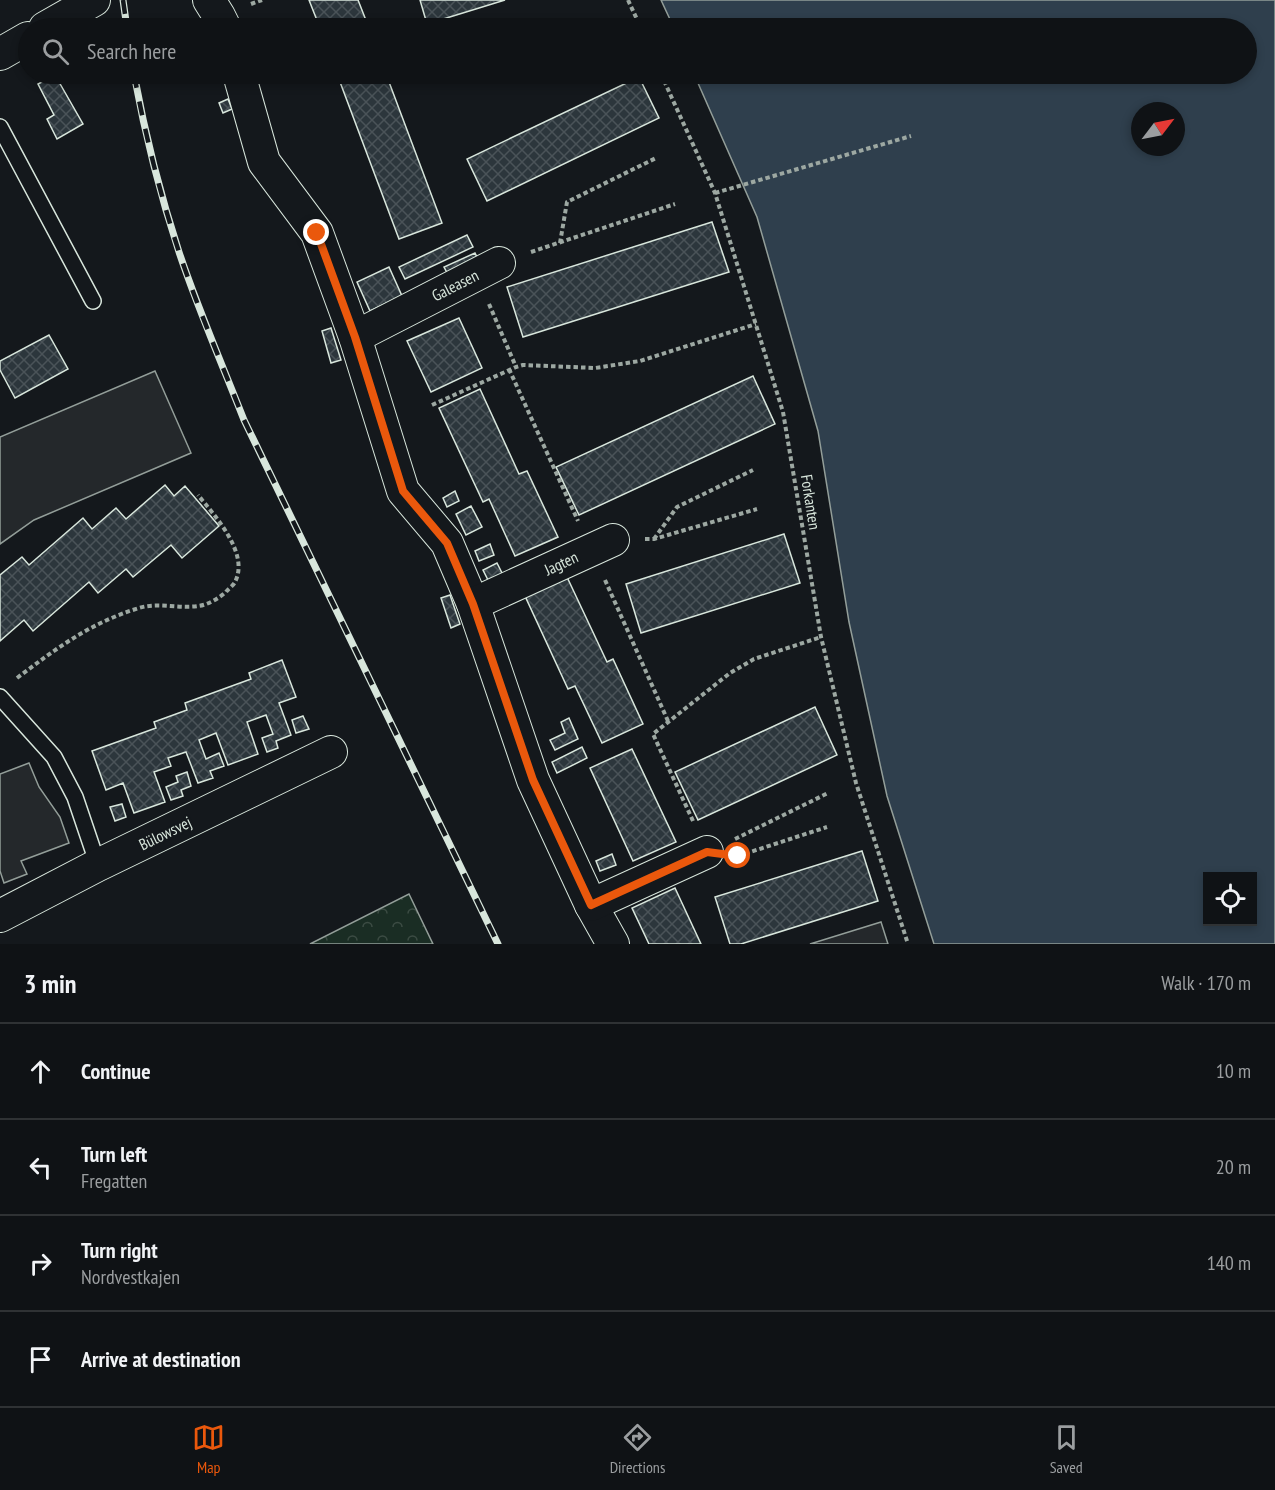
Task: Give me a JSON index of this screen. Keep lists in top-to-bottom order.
{
  "streets": {
    "street": ["Galeasen", "Jagten", "Bülowsvej"],
    "path": ["Forkanten"]
  },
  "north": "top right",
  "page": {
    "search": "Search here",
    "heading": ["3 min", "Walk · 170 m"],
    "list": [
      ["Continue", "10 m"],
      ["Turn left", "Fregatten", "20 m"],
      ["Turn right", "Nordvestkajen", "140 m"],
      "Arrive at destination"
    ],
    "nav": ["Map", "Directions", "Saved"]
  }
}
